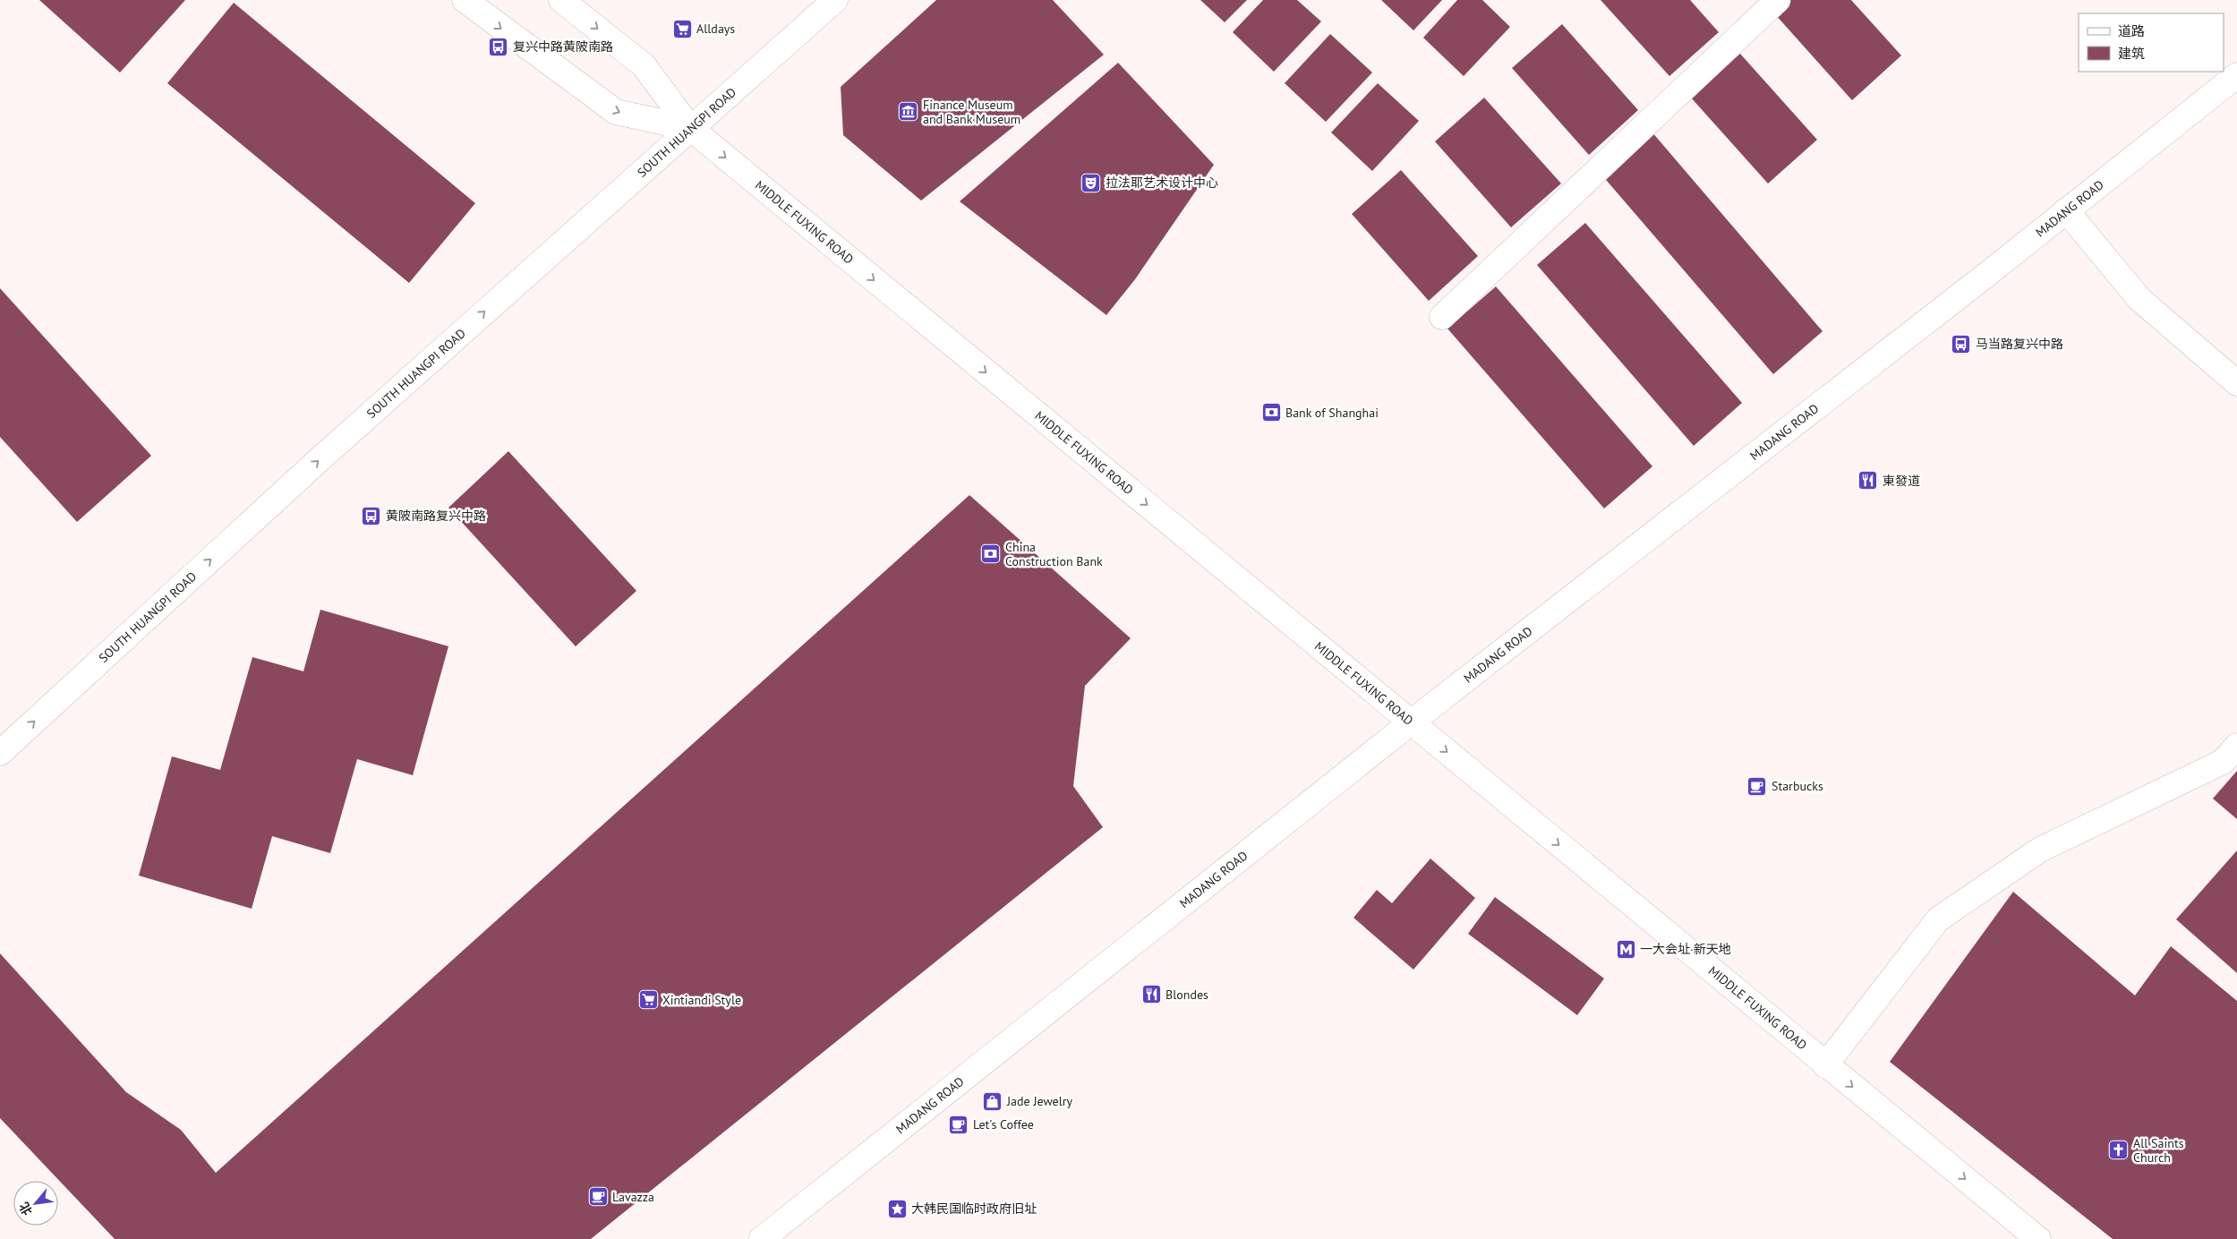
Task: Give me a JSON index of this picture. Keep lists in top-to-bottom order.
{
  "streets": {
    "street": ["SOUTH HUANGPI ROAD", "MADANG ROAD", "MIDDLE FUXING ROAD"]
  },
  "crossings": [
    ["SOUTH HUANGPI ROAD", "MIDDLE FUXING ROAD"],
    ["MADANG ROAD", "MIDDLE FUXING ROAD"]
  ],
  "one_way": ["SOUTH HUANGPI ROAD", "MIDDLE FUXING ROAD"],
  "places": {
    "supermarket": ["Alldays", "Xintiandi Style"],
    "bus stop": ["复兴中路黄陂南路", "马当路复兴中路", "黄陂南路复兴中路"],
    "museum": ["Finance Museum and Bank Museum"],
    "theatre": ["拉法耶艺术设计中心"],
    "bank": ["Bank of Shanghai", "China Construction Bank"],
    "restaurant": ["東發道", "Blondes"],
    "cafe": ["Starbucks", "Let's Coffee", "Lavazza"],
    "metro station": ["一大会址·新天地"],
    "shop": ["Jade Jewelry"],
    "church": ["All Saints Church"],
    "place": ["大韩民国临时政府旧址"]
  },
  "legend": ["道路", "建筑"],
  "north": "bottom left"
}
